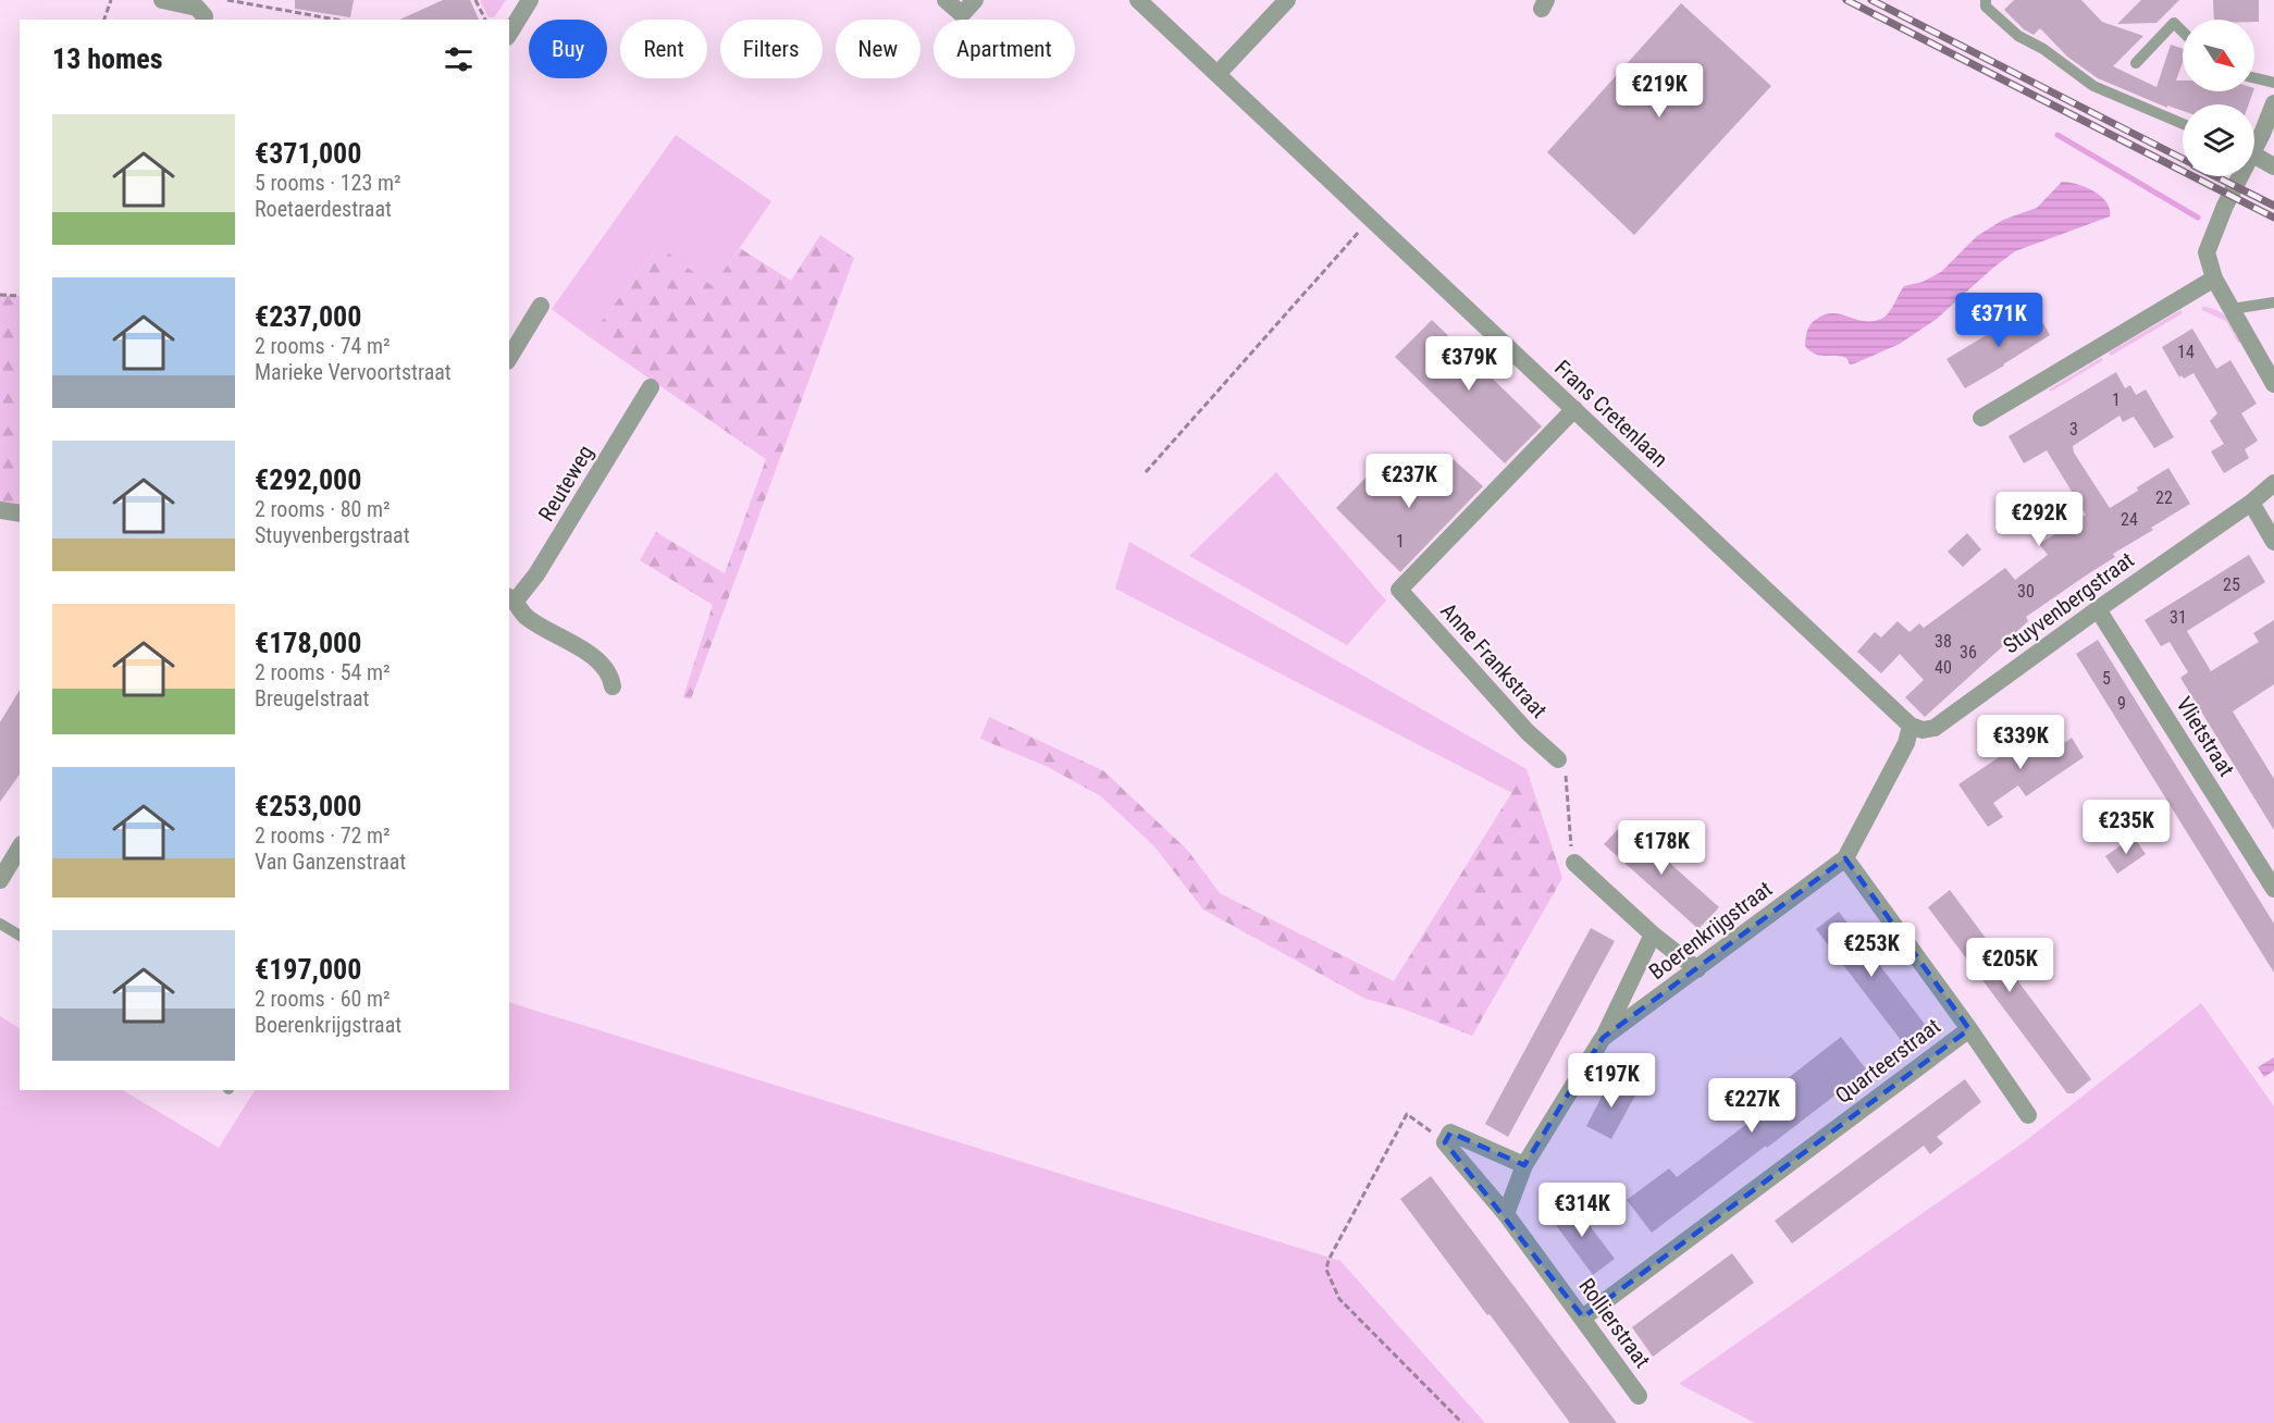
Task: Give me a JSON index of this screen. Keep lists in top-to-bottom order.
{
  "streets": {
    "street": [
      "Frans Cretenlaan",
      "Reuteweg",
      "Stuyvenbergstraat",
      "Anne Frankstraat",
      "Vlietstraat",
      "Boerenkrijgstraat",
      "Quarteerstraat",
      "Rollierstraat"
    ]
  },
  "crossings": [
    ["Frans Cretenlaan", "Stuyvenbergstraat"],
    ["Frans Cretenlaan", "Anne Frankstraat"],
    ["Frans Cretenlaan", "Boerenkrijgstraat"],
    ["Stuyvenbergstraat", "Vlietstraat"],
    ["Stuyvenbergstraat", "Boerenkrijgstraat"],
    ["Boerenkrijgstraat", "Rollierstraat"],
    ["Quarteerstraat", "Rollierstraat"]
  ],
  "house_numbers": [
    "14",
    "1",
    "3",
    "22",
    "24",
    "1",
    "25",
    "30",
    "31",
    "38",
    "36",
    "40",
    "5",
    "9"
  ],
  "north": "bottom right",
  "page": {
    "chip": [
      "Buy",
      "Rent",
      "Filters",
      "New",
      "Apartment"
    ],
    "heading": "13 homes",
    "price": [
      "€219K",
      "€371K",
      "€379K",
      "€237K",
      "€292K",
      "€339K",
      "€235K",
      "€178K",
      "€253K",
      "€205K",
      "€197K",
      "€227K",
      "€314K"
    ],
    "list": [
      {
        "name": "€371,000",
        "note": "5 rooms · 123 m² · Roetaerdestraat"
      },
      {
        "name": "€237,000",
        "note": "2 rooms · 74 m² · Marieke Vervoortstraat"
      },
      {
        "name": "€292,000",
        "note": "2 rooms · 80 m² · Stuyvenbergstraat"
      },
      {
        "name": "€178,000",
        "note": "2 rooms · 54 m² · Breugelstraat"
      },
      {
        "name": "€253,000",
        "note": "2 rooms · 72 m² · Van Ganzenstraat"
      },
      {
        "name": "€197,000",
        "note": "2 rooms · 60 m² · Boerenkrijgstraat"
      }
    ]
  }
}
